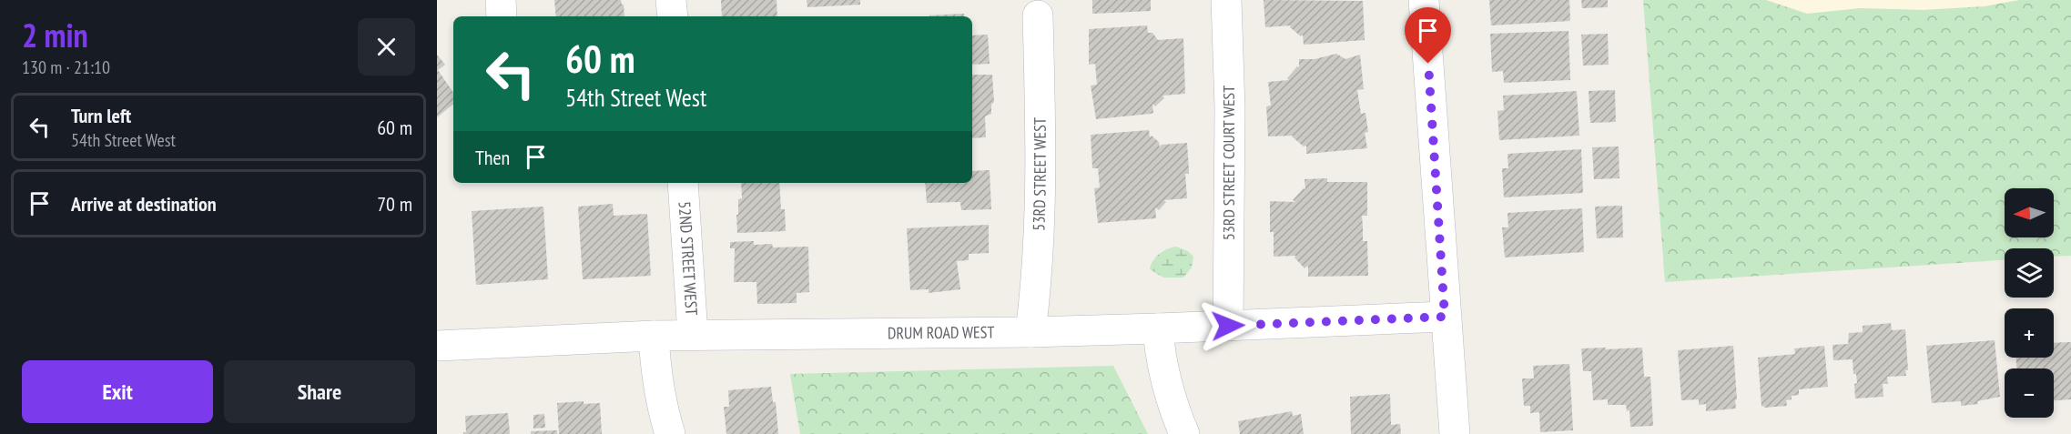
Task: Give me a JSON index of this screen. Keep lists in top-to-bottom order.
{
  "streets": {
    "street": [
      "53RD STREET COURT WEST",
      "53RD STREET WEST",
      "52ND STREET WEST",
      "DRUM ROAD WEST"
    ]
  },
  "crossings": [
    ["53RD STREET COURT WEST", "DRUM ROAD WEST"],
    ["53RD STREET WEST", "DRUM ROAD WEST"],
    ["52ND STREET WEST", "DRUM ROAD WEST"]
  ],
  "north": "left",
  "page": {
    "heading": ["2 min", "130 m · 21:10"],
    "turn": ["60 m", "54th Street West"],
    "list": [
      {
        "name": "Turn left",
        "note": "54th Street West",
        "value": "60 m"
      },
      {
        "name": "Arrive at destination",
        "value": "70 m"
      }
    ],
    "then": "Then",
    "map_buttons": ["+", "−"],
    "buttons": ["Exit", "Share"]
  }
}
